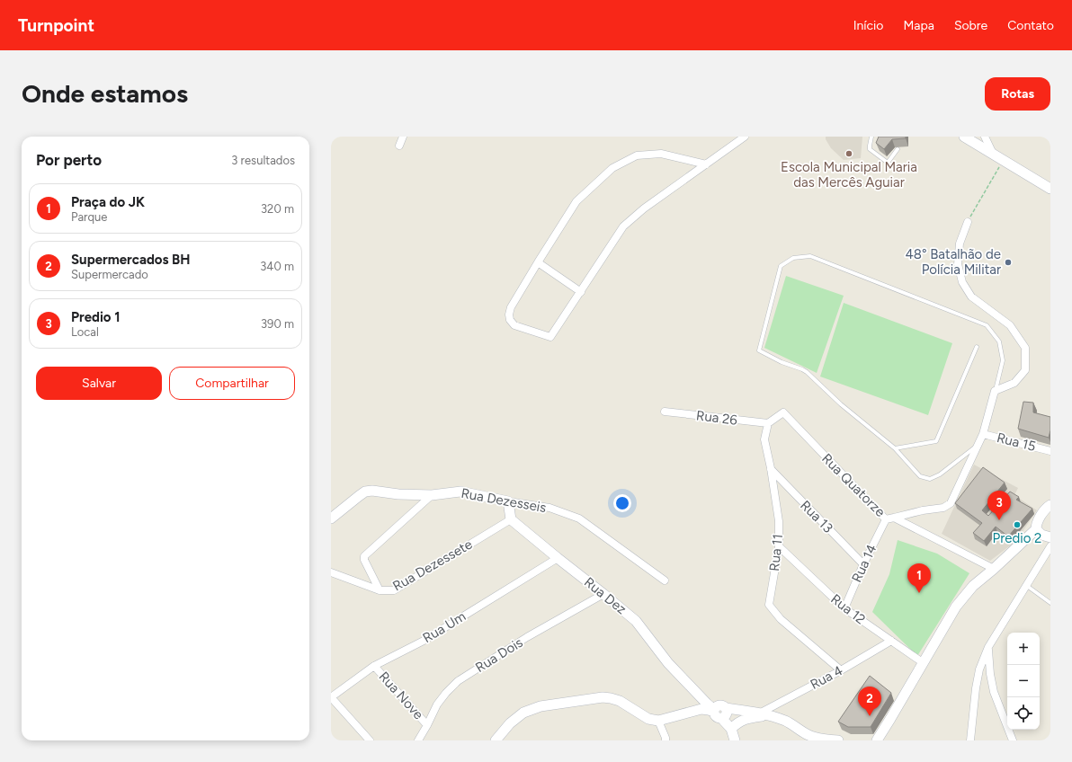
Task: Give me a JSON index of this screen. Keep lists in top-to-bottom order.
{
  "streets": {
    "street": [
      "Rua 26",
      "Rua 15",
      "Rua Quatorze",
      "Rua Dezesseis",
      "Rua 13",
      "Rua 11",
      "Rua 14",
      "Rua Dezessete",
      "Rua Dez",
      "Rua 12",
      "Rua Um",
      "Rua Dois",
      "Rua 4",
      "Rua Nove"
    ]
  },
  "crossings": [
    ["Rua 26", "Rua Quatorze"],
    ["Rua 26", "Rua 11"],
    ["Rua Quatorze", "Rua 11"],
    ["Rua Quatorze", "Rua 14"],
    ["Rua 13", "Rua 11"],
    ["Rua 13", "Rua 14"],
    ["Rua 11", "Rua 12"],
    ["Rua 11", "Rua 4"],
    ["Rua 14", "Rua 12"],
    ["Rua Dezessete", "Rua Dez"],
    ["Rua Dez", "Rua Um"],
    ["Rua Dez", "Rua Dois"],
    ["Rua 12", "Rua 4"],
    ["Rua Um", "Rua Nove"],
    ["Rua Dois", "Rua Nove"]
  ],
  "places": ["Escola Municipal Maria das Mercês Aguiar", "48° Batalhão de Polícia Militar", "Predio 2"],
  "page": {
    "header": "Turnpoint",
    "nav": [
      "Início",
      "Mapa",
      "Sobre",
      "Contato"
    ],
    "buttons": [
      "Rotas",
      ["Salvar", "Compartilhar"]
    ],
    "title": "Onde estamos",
    "heading": ["Por perto", "3 resultados"],
    "list": [
      {
        "mark": "1",
        "name": "Praça do JK",
        "note": "Parque",
        "value": "320 m"
      },
      {
        "mark": "2",
        "name": "Supermercados BH",
        "note": "Supermercado",
        "value": "340 m"
      },
      {
        "mark": "3",
        "name": "Predio 1",
        "note": "Local",
        "value": "390 m"
      }
    ],
    "pins": ["3", "1", "2"],
    "map_buttons": ["+", "−"]
  }
}
